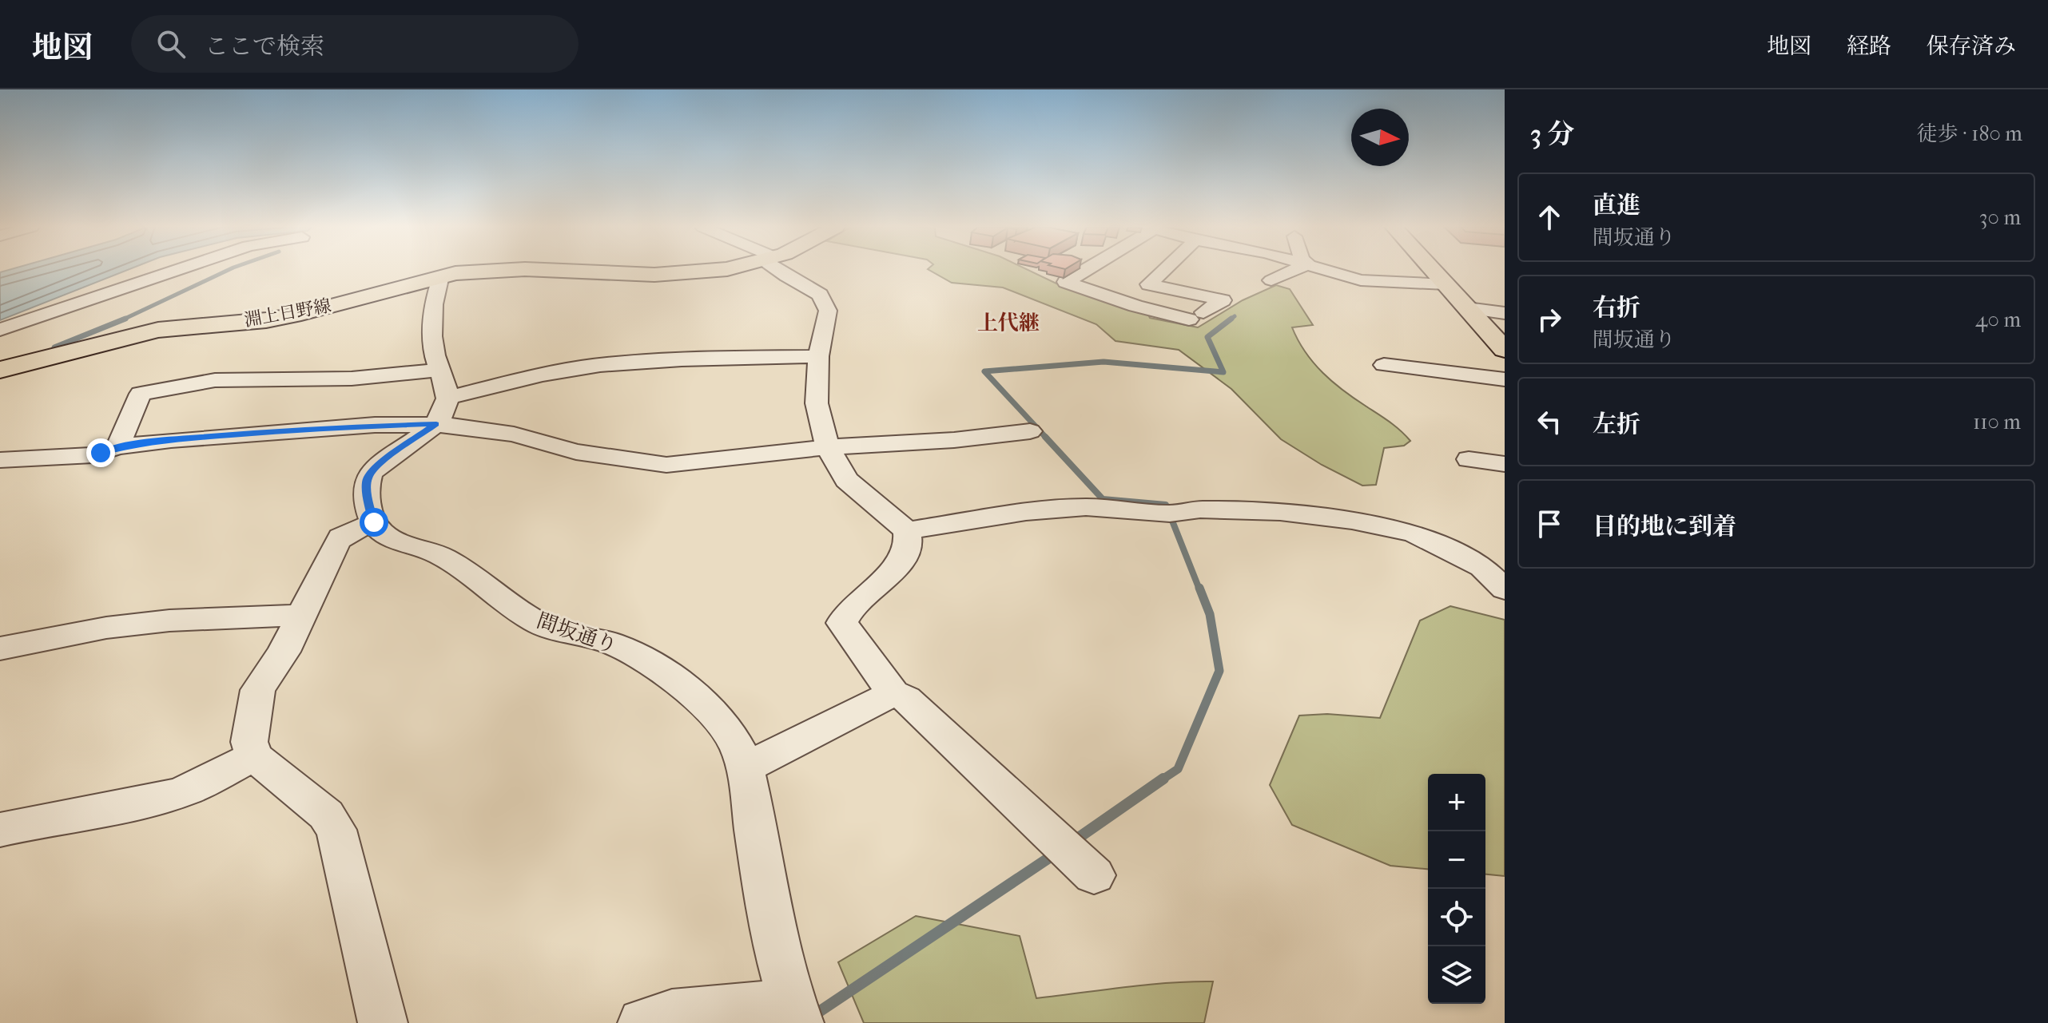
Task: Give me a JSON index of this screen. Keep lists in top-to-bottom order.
{
  "streets": {
    "main road": ["淵上日野線"],
    "street": ["間坂通り"]
  },
  "districts": ["上代継"],
  "north": "right",
  "page": {
    "header": "地図",
    "search": "ここで検索",
    "nav": ["地図", "経路", "保存済み"],
    "heading": ["3 分", "徒歩 · 180 m"],
    "list": [
      ["直進", "間坂通り", "30 m"],
      ["右折", "間坂通り", "40 m"],
      ["左折", "110 m"],
      "目的地に到着"
    ],
    "map_buttons": ["+", "−"]
  }
}
